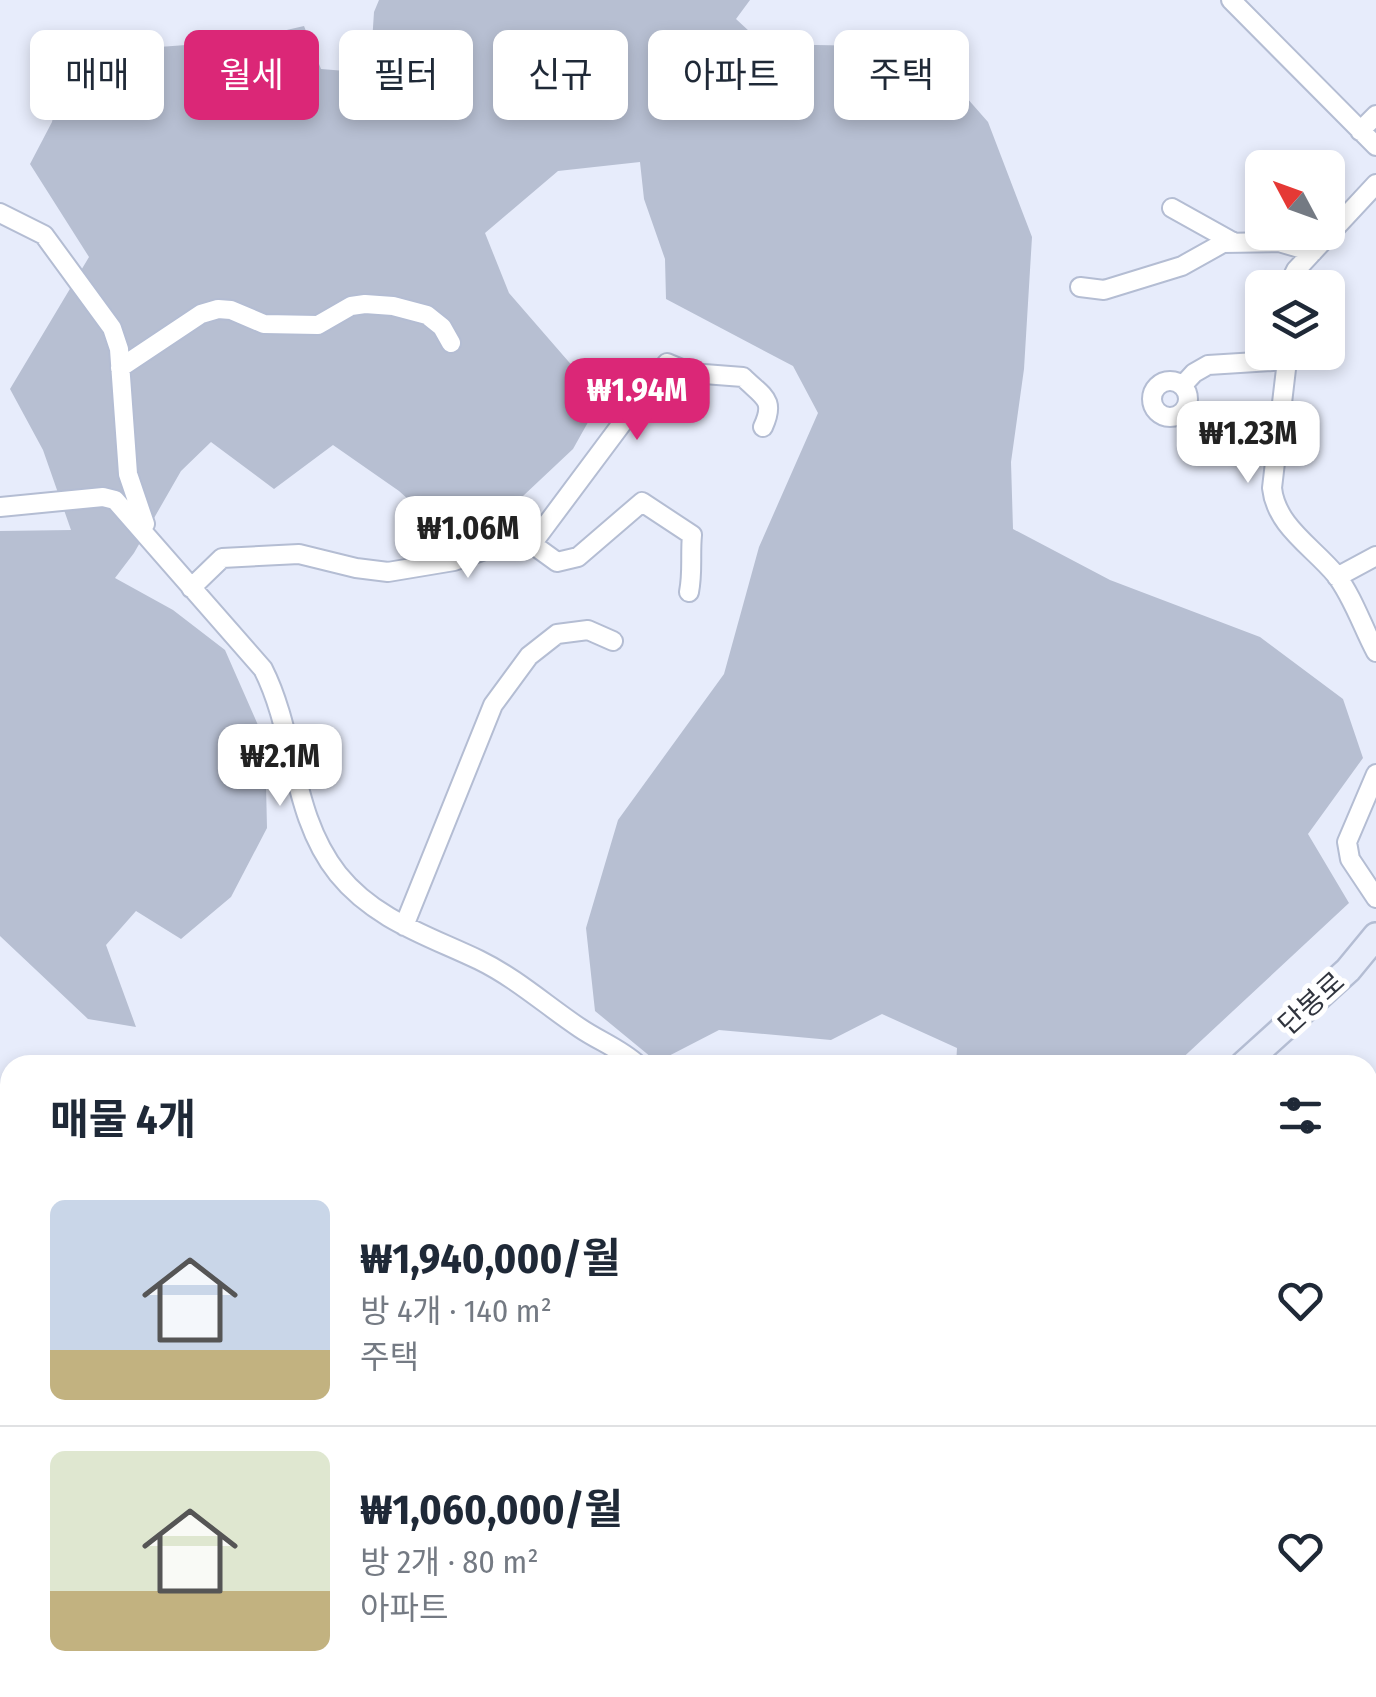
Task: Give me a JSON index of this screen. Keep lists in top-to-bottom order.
{
  "streets": {
    "street": ["단봉로"]
  },
  "north": "top left",
  "page": {
    "chip": [
      "매매",
      "월세",
      "필터",
      "신규",
      "아파트",
      "주택"
    ],
    "price": [
      "₩1.94M",
      "₩1.23M",
      "₩1.06M",
      "₩2.1M"
    ],
    "heading": "매물 4개",
    "list": [
      {
        "name": "₩1,940,000/월",
        "note": "방 4개 · 140 m² · 주택"
      },
      {
        "name": "₩1,060,000/월",
        "note": "방 2개 · 80 m² · 아파트"
      }
    ]
  }
}
